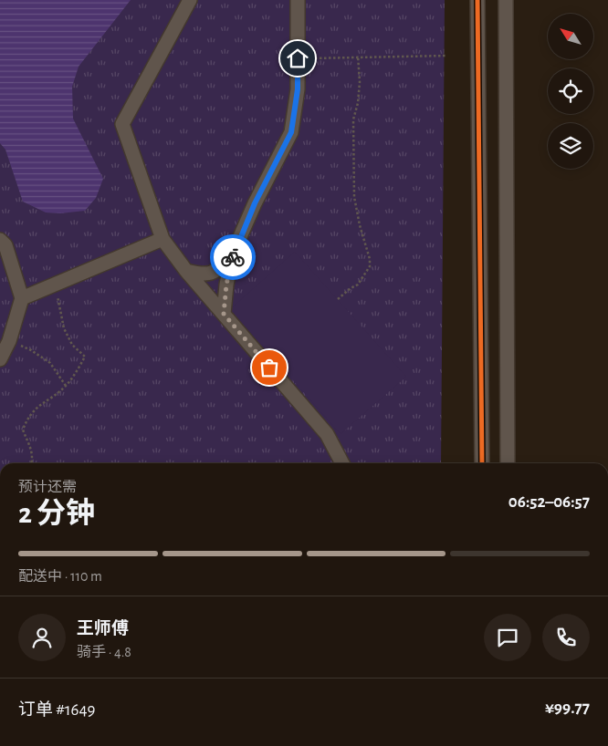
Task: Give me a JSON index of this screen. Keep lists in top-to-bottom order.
{
  "north": "top left",
  "page": {
    "heading": ["2 分钟", "预计还需", "06:52–06:57"],
    "panel": [
      "王师傅",
      "骑手 · 4.8",
      "订单 #1649",
      "¥99.77"
    ],
    "bar": "配送中 · 110 m"
  }
}
